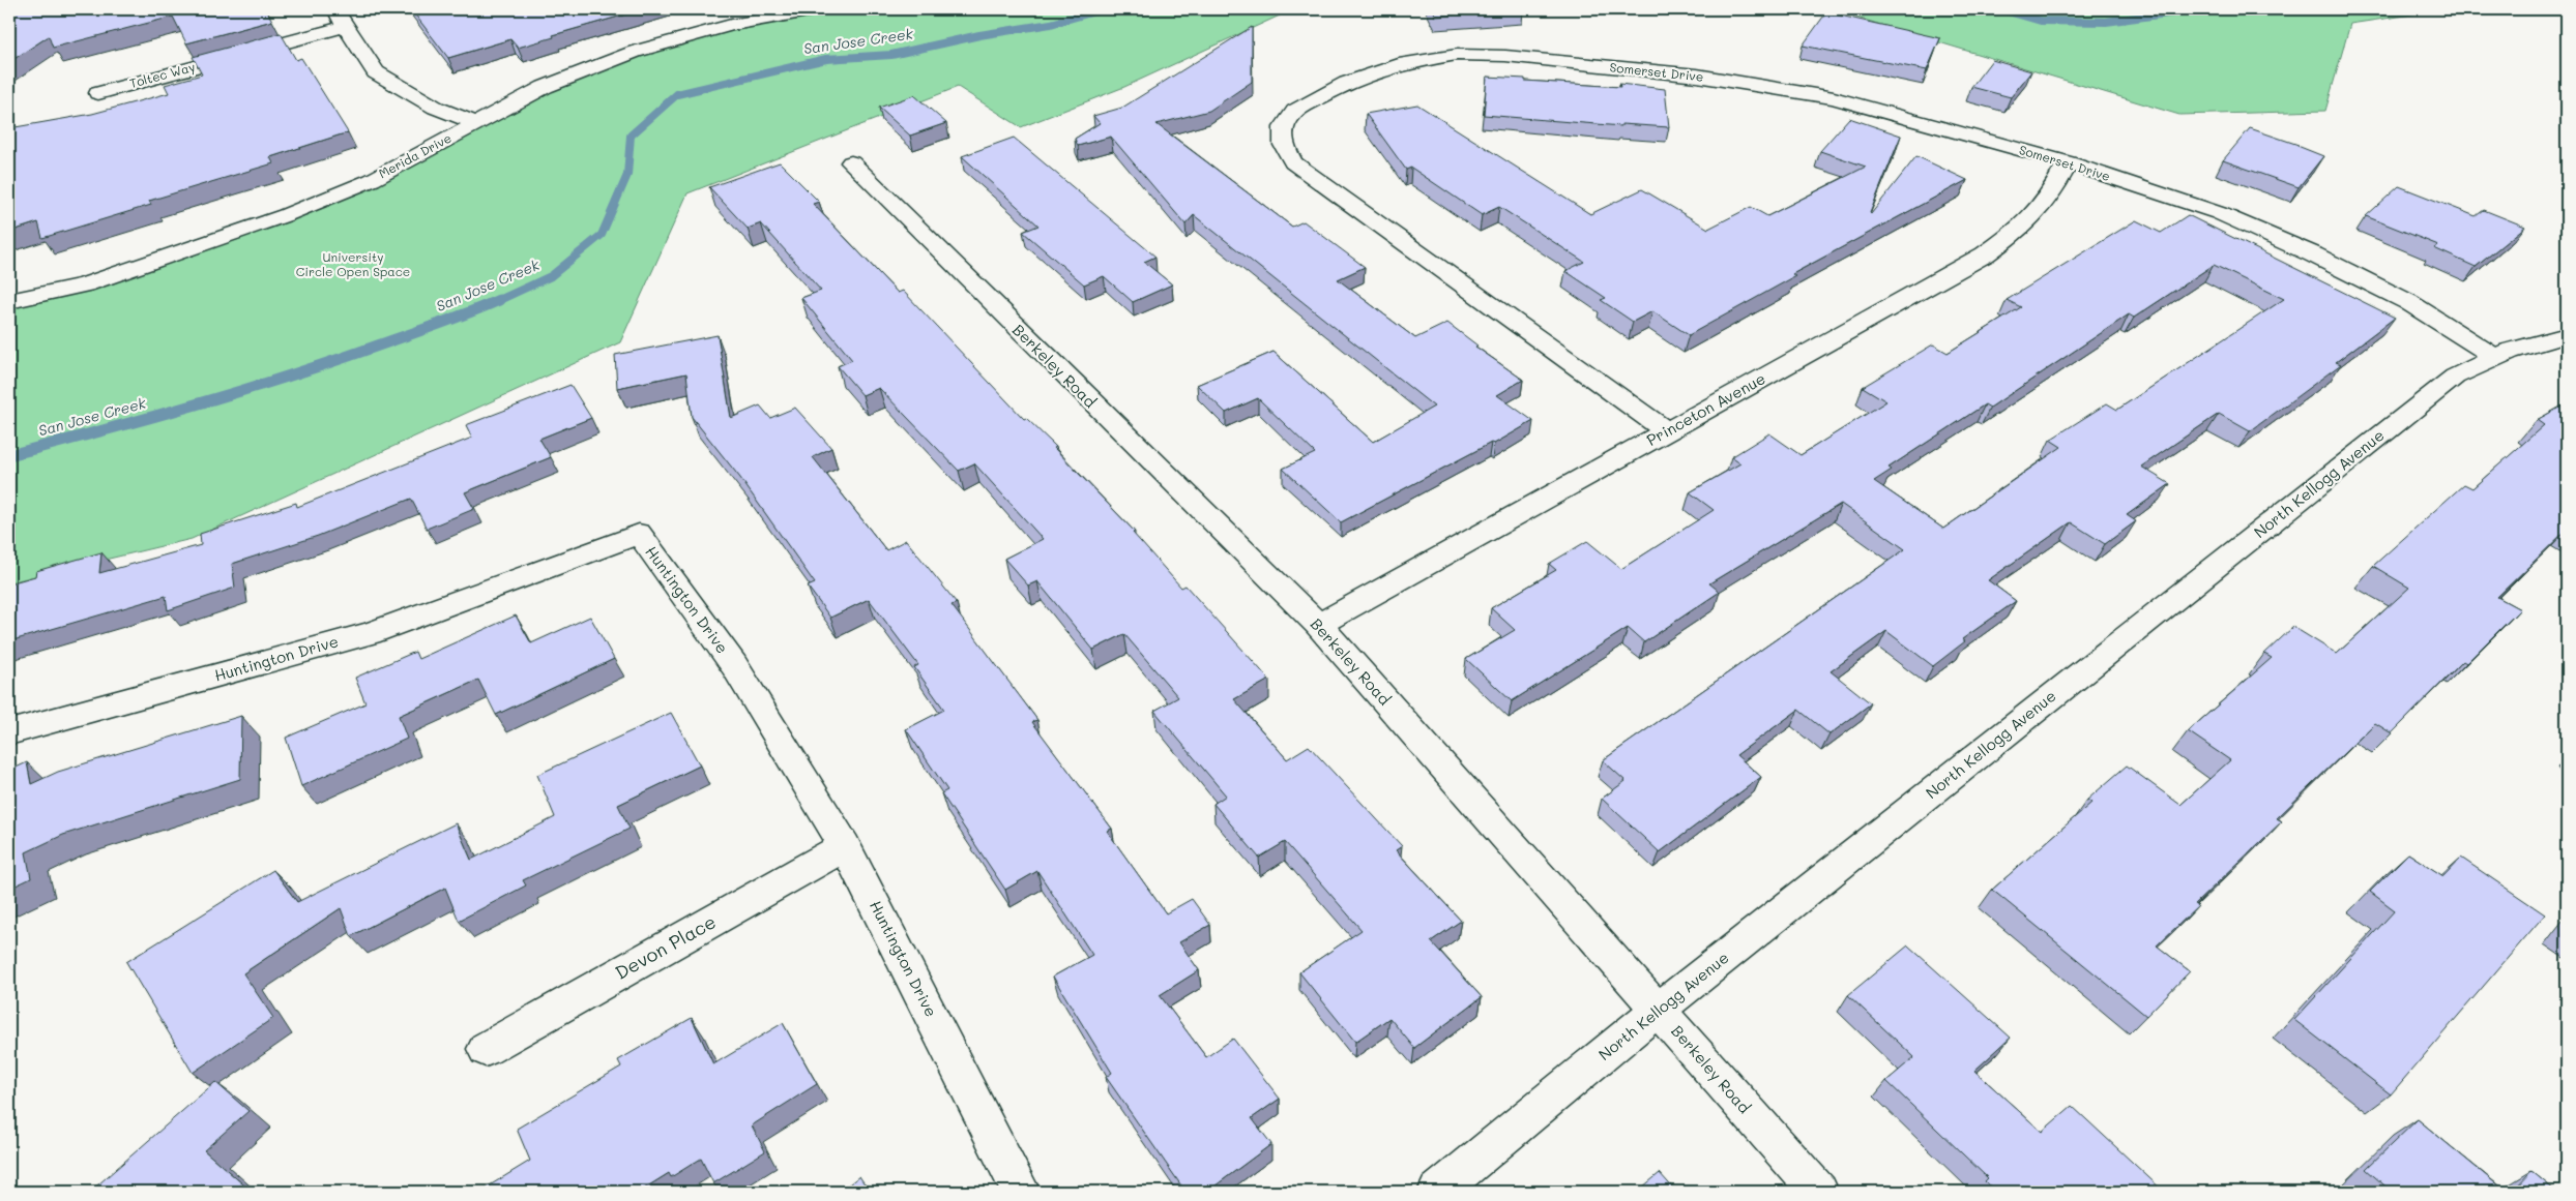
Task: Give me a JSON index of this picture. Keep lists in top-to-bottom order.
{
  "streets": {
    "street": [
      "Somerset Drive",
      "Toltec Way",
      "Merida Drive",
      "Berkeley Road",
      "Princeton Avenue",
      "North Kellogg Avenue",
      "Huntington Drive",
      "Devon Place"
    ]
  },
  "crossings": [
    ["Somerset Drive", "Princeton Avenue"],
    ["Somerset Drive", "North Kellogg Avenue"],
    ["Berkeley Road", "Princeton Avenue"],
    ["Berkeley Road", "North Kellogg Avenue"],
    ["Huntington Drive", "Devon Place"]
  ],
  "water": ["San Jose Creek"],
  "parks": ["University Circle Open Space"]
}
